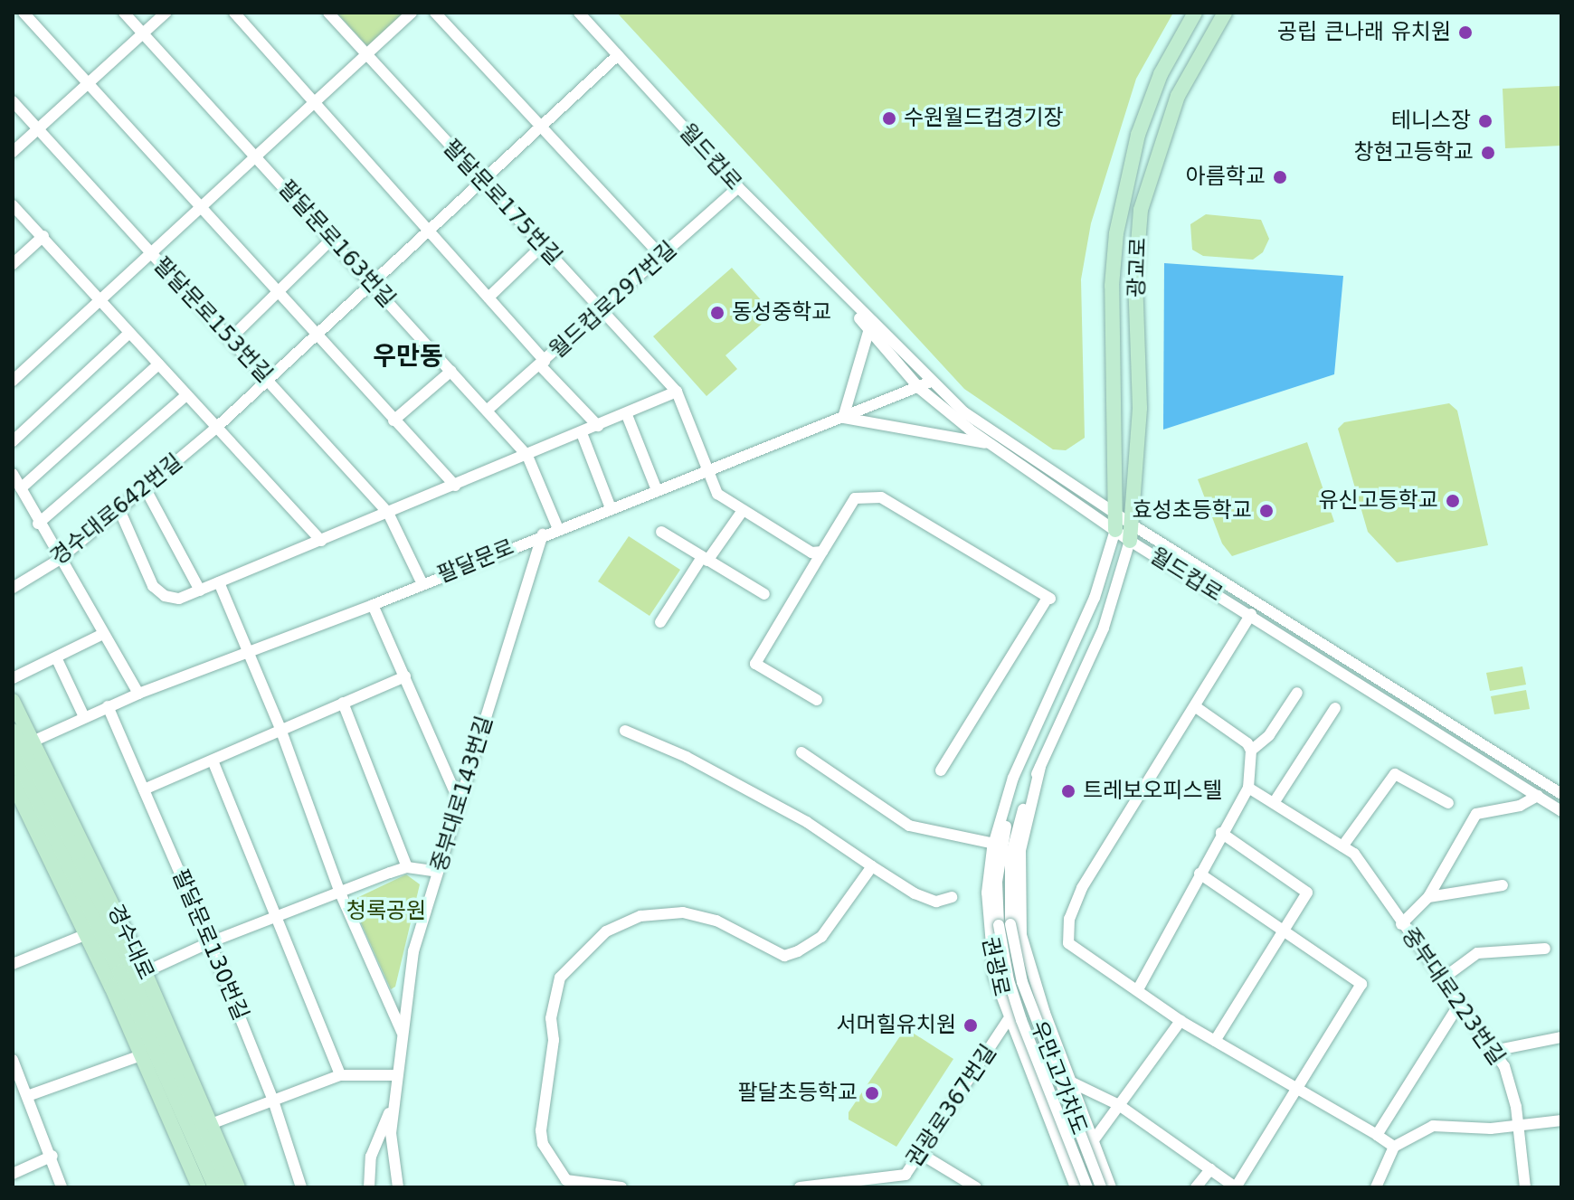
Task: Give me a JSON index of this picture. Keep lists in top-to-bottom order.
{
  "streets": {
    "main road": ["광교로", "경수대로"],
    "street": [
      "월드컵로",
      "팔달문로175번길",
      "팔달문로163번길",
      "월드컵로297번길",
      "팔달문로153번길",
      "경수대로642번길",
      "팔달문로",
      "중부대로143번길",
      "팔달문로130번길",
      "권광로",
      "중부대로223번길",
      "우만고가차도",
      "권광로367번길"
    ]
  },
  "crossings": [
    ["월드컵로", "광교로"],
    ["월드컵로", "월드컵로297번길"],
    ["월드컵로", "경수대로642번길"],
    ["월드컵로", "팔달문로"],
    ["월드컵로", "권광로"],
    ["팔달문로175번길", "월드컵로297번길"],
    ["팔달문로175번길", "경수대로642번길"],
    ["팔달문로175번길", "팔달문로"],
    ["팔달문로163번길", "월드컵로297번길"],
    ["팔달문로163번길", "경수대로642번길"],
    ["팔달문로163번길", "팔달문로"],
    ["광교로", "권광로"],
    ["팔달문로153번길", "경수대로642번길"],
    ["팔달문로153번길", "팔달문로"],
    ["팔달문로", "중부대로143번길"],
    ["팔달문로", "경수대로"],
    ["팔달문로", "팔달문로130번길"],
    ["권광로", "우만고가차도"],
    ["권광로", "권광로367번길"]
  ],
  "districts": ["우만동"],
  "parks": ["청록공원"],
  "places": [
    "공립 큰나래 유치원",
    "수원월드컵경기장",
    "테니스장",
    "창현고등학교",
    "아름학교",
    "동성중학교",
    "유신고등학교",
    "효성초등학교",
    "트레보오피스텔",
    "서머힐유치원",
    "팔달초등학교"
  ]
}
